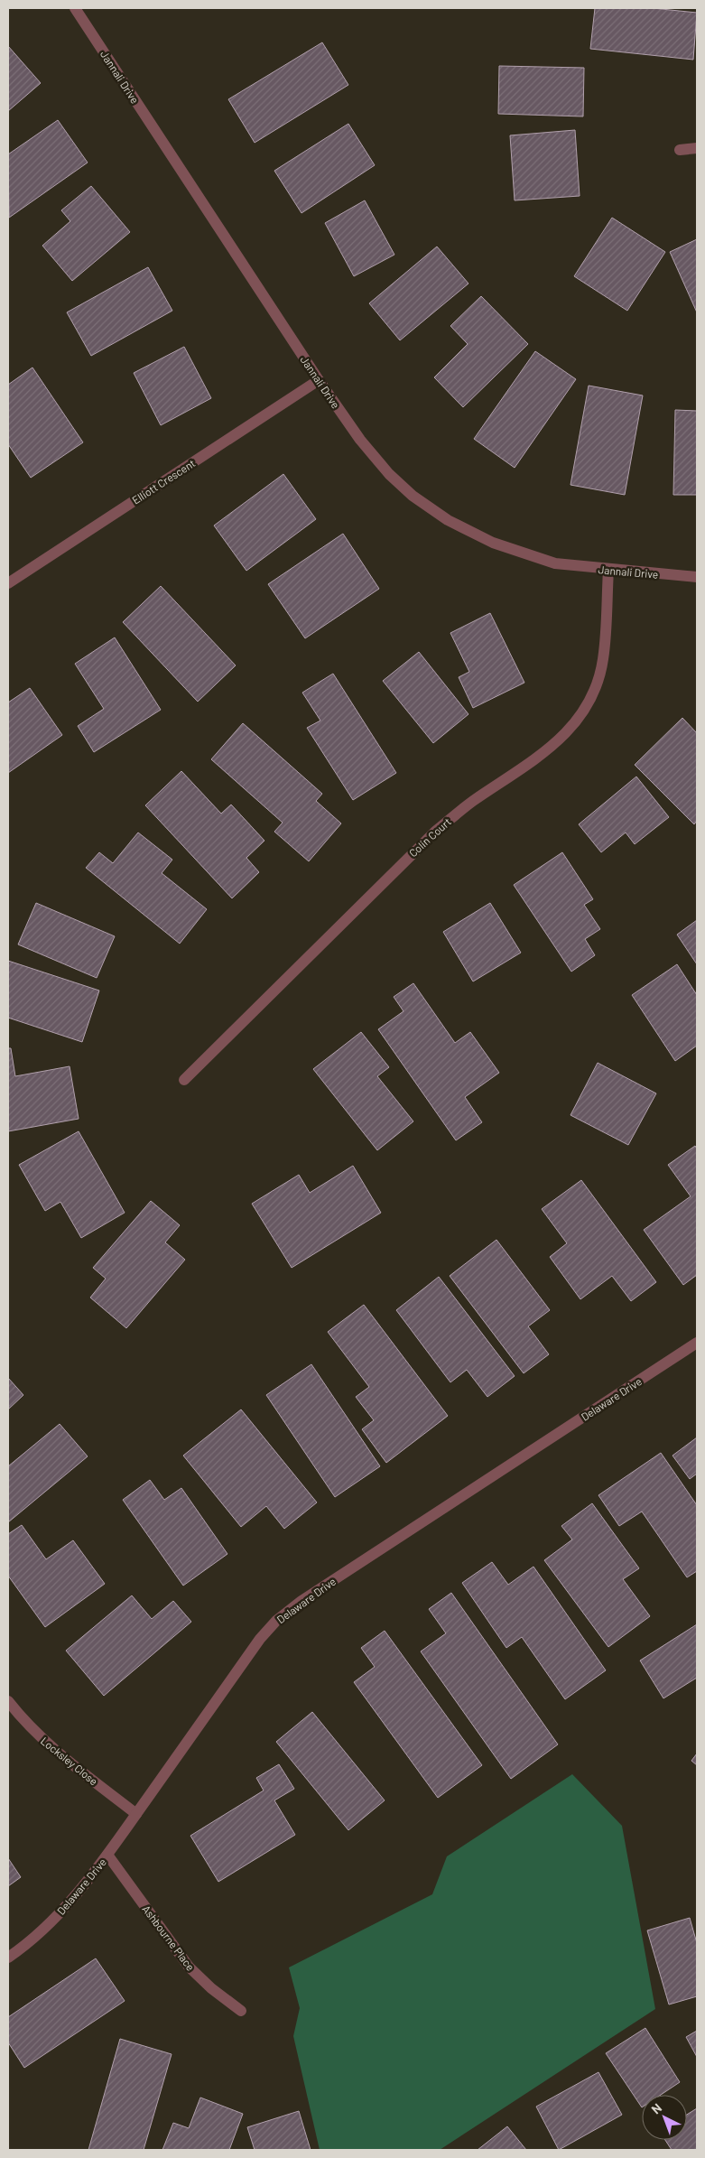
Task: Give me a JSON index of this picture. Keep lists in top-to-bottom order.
{
  "streets": {
    "street": [
      "Jannali Drive",
      "Elliott Crescent",
      "Colin Court",
      "Delaware Drive",
      "Locksley Close",
      "Ashbourne Place"
    ]
  },
  "crossings": [
    ["Jannali Drive", "Elliott Crescent"],
    ["Jannali Drive", "Colin Court"],
    ["Delaware Drive", "Locksley Close"],
    ["Delaware Drive", "Ashbourne Place"]
  ],
  "north": "top left"
}
